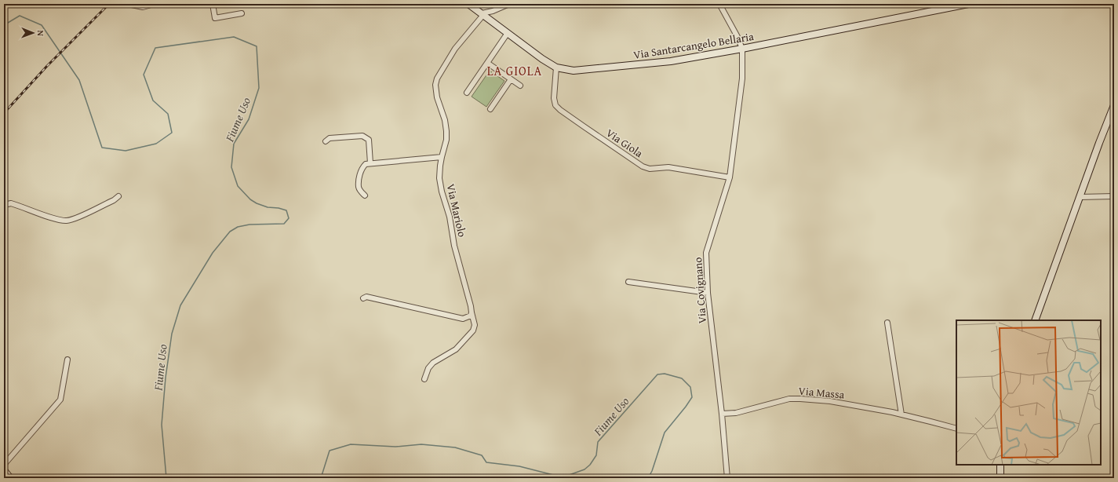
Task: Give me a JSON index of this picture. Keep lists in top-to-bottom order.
{
  "streets": {
    "street": [
      "Via Santarcangelo Bellaria",
      "Via Giola",
      "Via Mariolo",
      "Via Covignano",
      "Via Massa"
    ]
  },
  "crossings": [
    ["Via Santarcangelo Bellaria", "Via Giola"],
    ["Via Santarcangelo Bellaria", "Via Mariolo"],
    ["Via Santarcangelo Bellaria", "Via Covignano"],
    ["Via Giola", "Via Covignano"],
    ["Via Covignano", "Via Massa"]
  ],
  "districts": ["LA GIOLA"],
  "water": ["Fiume Uso"],
  "north": "right"
}
